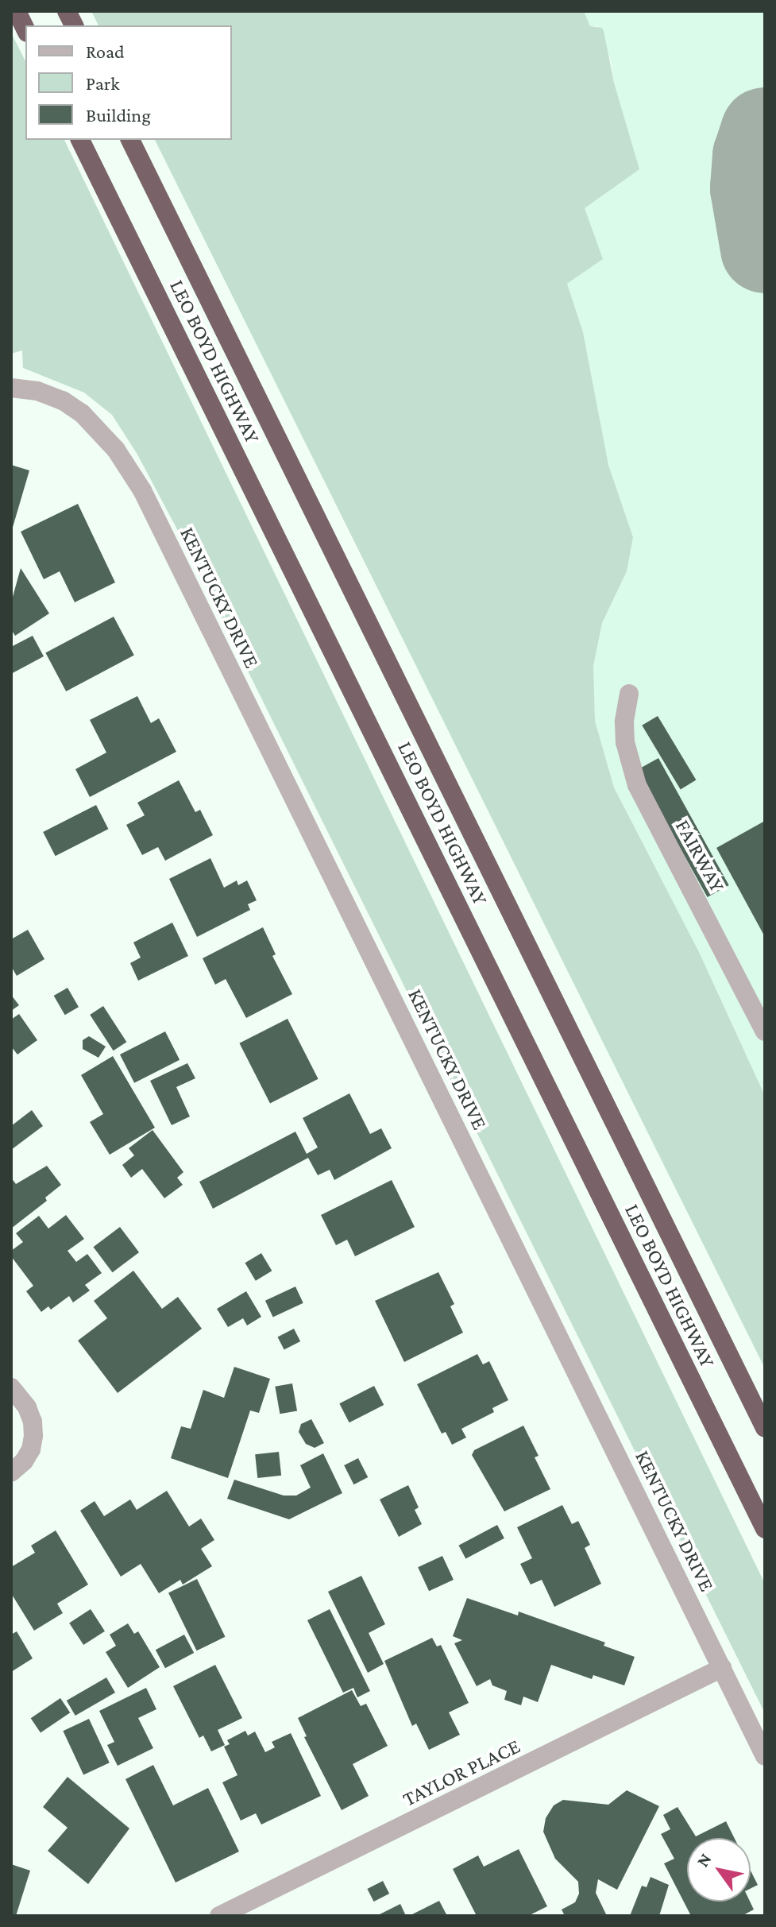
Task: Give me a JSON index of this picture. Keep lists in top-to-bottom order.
{
  "streets": {
    "highway": ["LEO BOYD HIGHWAY"],
    "street": ["KENTUCKY DRIVE", "FAIRWAY", "TAYLOR PLACE"]
  },
  "crossings": [
    ["KENTUCKY DRIVE", "TAYLOR PLACE"]
  ],
  "legend": ["Road", "Park", "Building"],
  "north": "top left"
}
